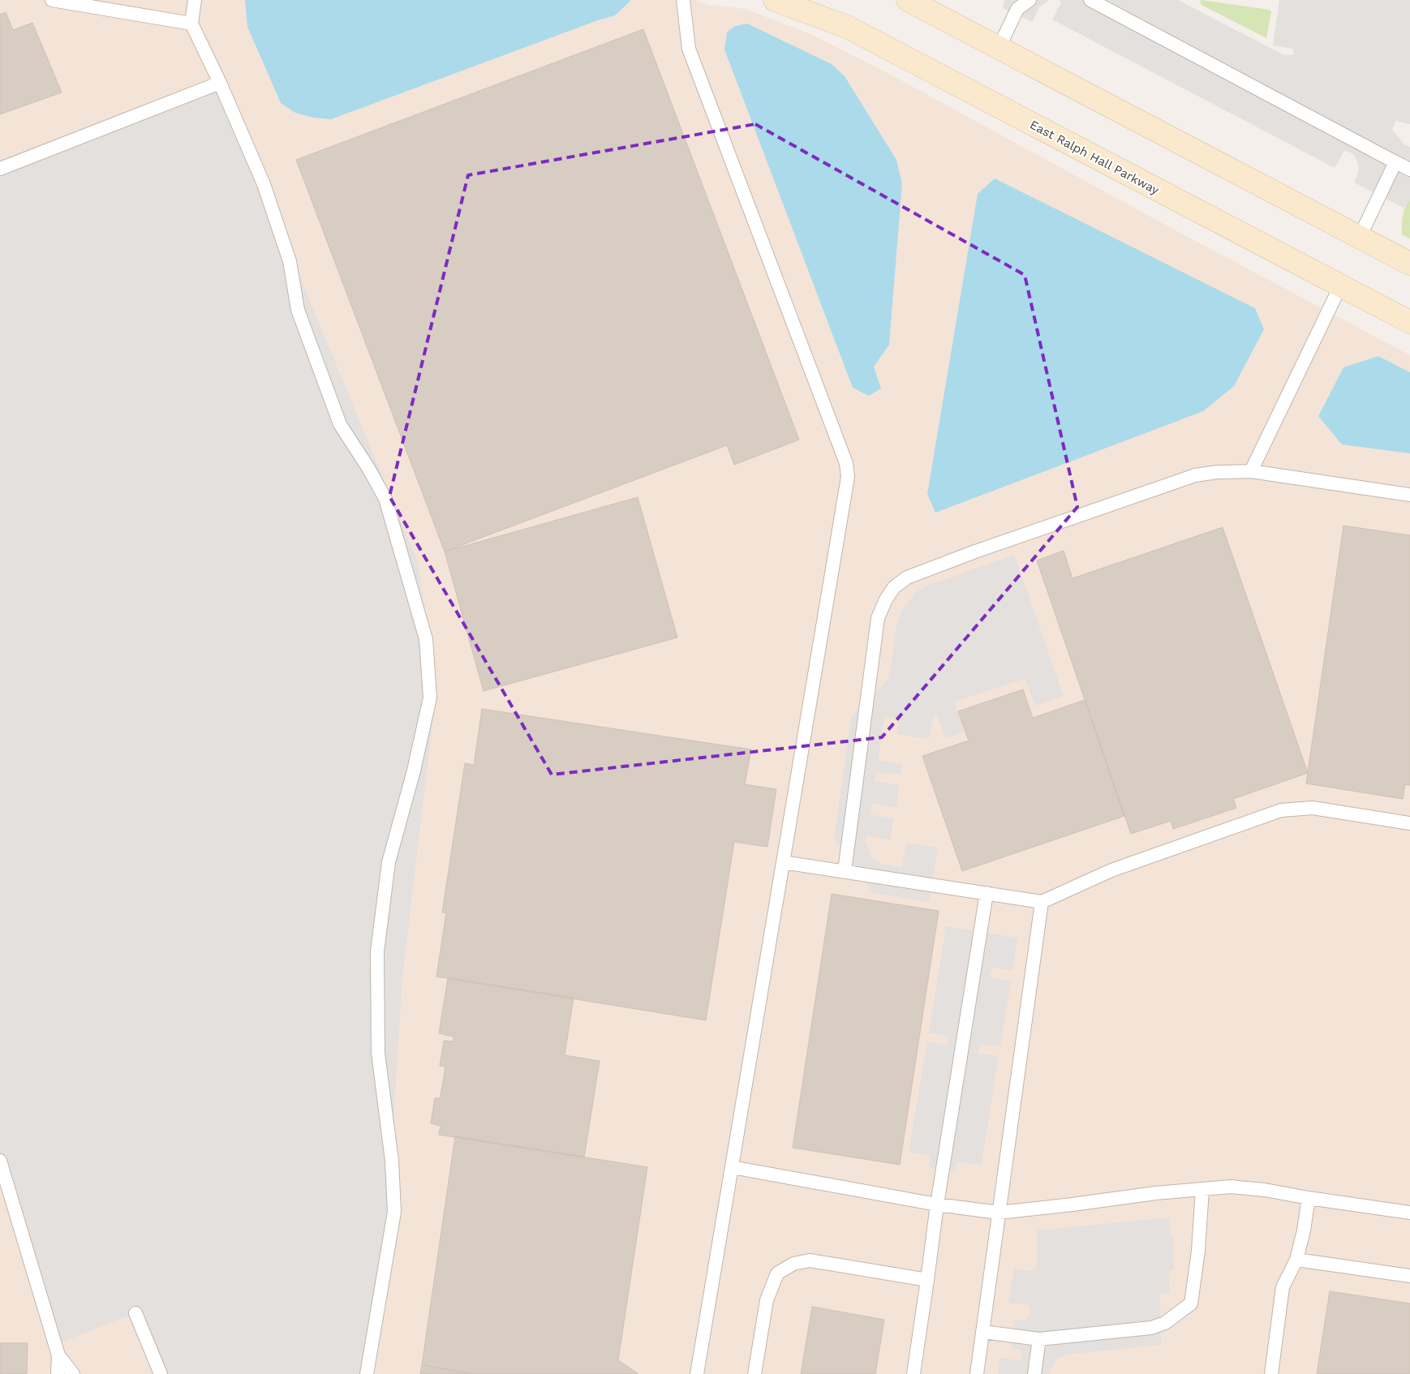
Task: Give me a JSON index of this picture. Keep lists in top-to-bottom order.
{
  "streets": {
    "main road": ["East Ralph Hall Parkway"]
  }
}
